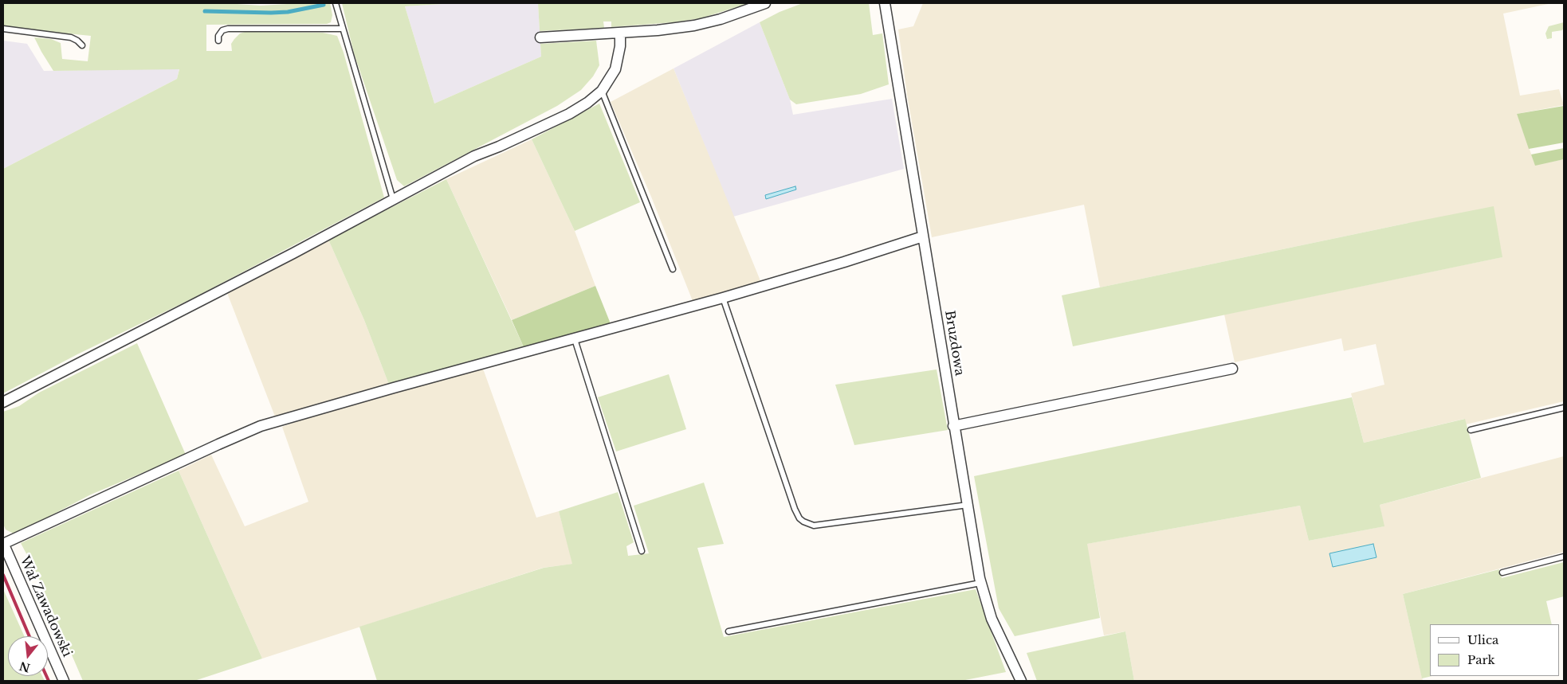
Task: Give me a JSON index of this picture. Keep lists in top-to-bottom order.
{
  "streets": {
    "street": ["Bruzdowa", "Wał Zawadowski"]
  },
  "legend": ["Ulica", "Park"],
  "north": "bottom"
}
